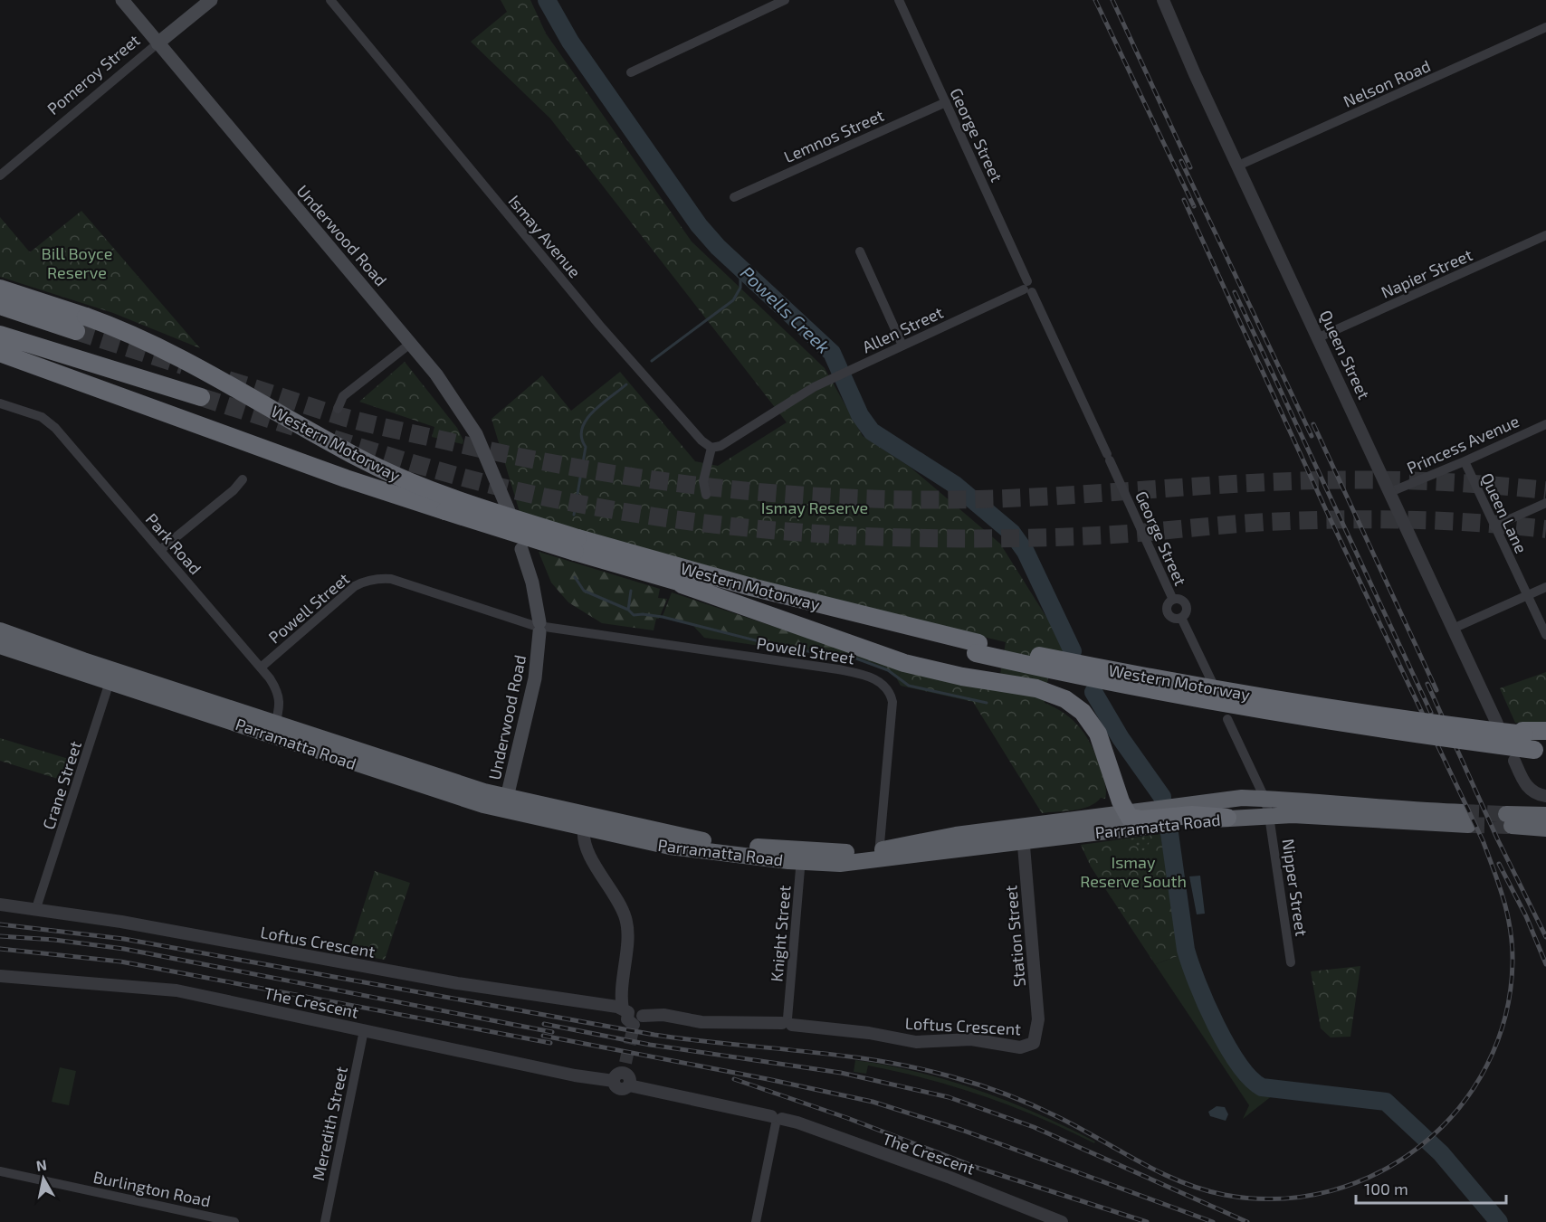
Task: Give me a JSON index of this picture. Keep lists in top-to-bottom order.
{
  "streets": {
    "highway": ["Western Motorway", "Parramatta Road"],
    "main road": ["Pomeroy Street", "Underwood Road"],
    "street": [
      "Nelson Road",
      "George Street",
      "Lemnos Street",
      "Ismay Avenue",
      "Napier Street",
      "Allen Street",
      "Queen Street",
      "Princess Avenue",
      "Queen Lane",
      "Park Road",
      "Powell Street",
      "Crane Street",
      "Nipper Street",
      "Knight Street",
      "Station Street",
      "Loftus Crescent",
      "The Crescent",
      "Meredith Street",
      "Burlington Road"
    ]
  },
  "crossings": [
    ["Pomeroy Street", "Underwood Road"],
    ["Nelson Road", "Queen Street"],
    ["George Street", "Lemnos Street"],
    ["George Street", "Allen Street"],
    ["Underwood Road", "Powell Street"],
    ["Underwood Road", "Parramatta Road"],
    ["Ismay Avenue", "Allen Street"],
    ["Napier Street", "Queen Street"],
    ["Queen Street", "Western Motorway"],
    ["Queen Street", "Princess Avenue"],
    ["Princess Avenue", "Queen Lane"],
    ["Park Road", "Powell Street"],
    ["Park Road", "Parramatta Road"],
    ["Powell Street", "Parramatta Road"],
    ["Parramatta Road", "Crane Street"],
    ["Parramatta Road", "Nipper Street"],
    ["Parramatta Road", "Knight Street"],
    ["Parramatta Road", "Station Street"],
    ["Crane Street", "Loftus Crescent"],
    ["Knight Street", "Loftus Crescent"],
    ["Station Street", "Loftus Crescent"],
    ["The Crescent", "Meredith Street"]
  ],
  "water": ["Powells Creek"],
  "parks": ["Bill Boyce Reserve", "Ismay Reserve", "Ismay Reserve South"],
  "scale_bar": "100 m",
  "north": "top"
}
